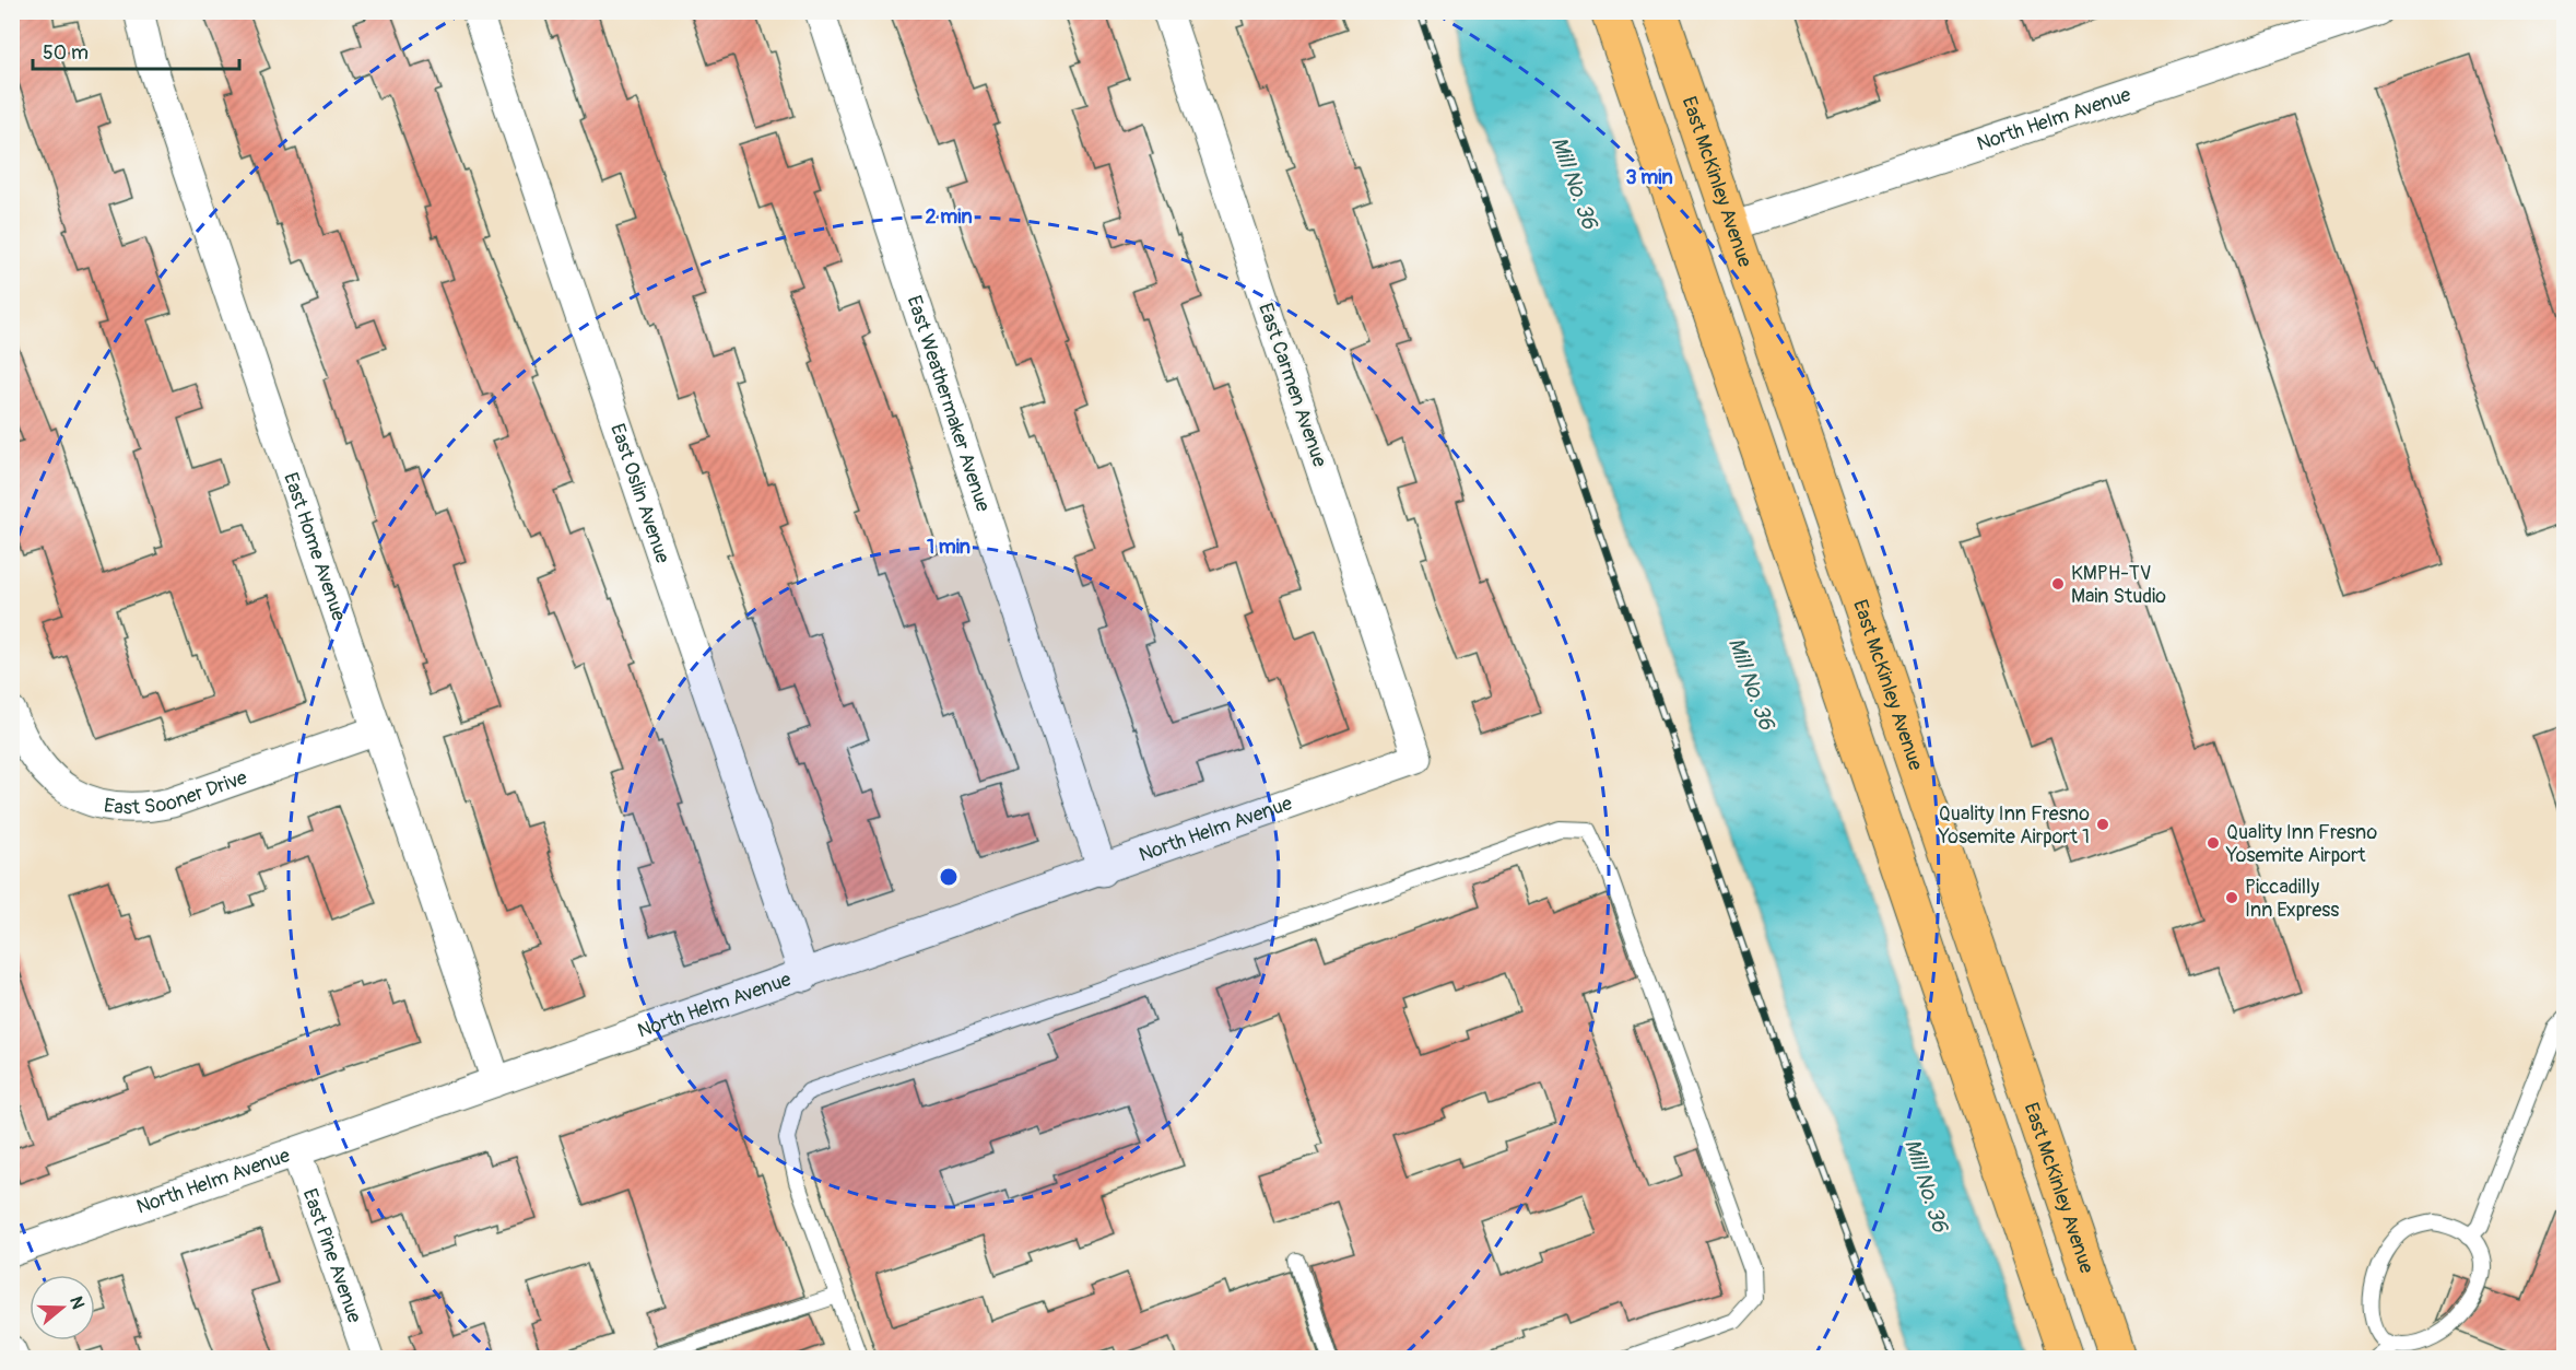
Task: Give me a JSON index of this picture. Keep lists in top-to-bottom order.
{
  "streets": {
    "main road": ["East McKinley Avenue"],
    "street": [
      "North Helm Avenue",
      "East Carmen Avenue",
      "East Weathermaker Avenue",
      "East Oslin Avenue",
      "East Home Avenue",
      "East Sooner Drive",
      "East Pine Avenue"
    ]
  },
  "crossings": [
    ["North Helm Avenue", "East McKinley Avenue"],
    ["North Helm Avenue", "East Carmen Avenue"],
    ["North Helm Avenue", "East Weathermaker Avenue"],
    ["North Helm Avenue", "East Oslin Avenue"],
    ["North Helm Avenue", "East Home Avenue"],
    ["North Helm Avenue", "East Pine Avenue"],
    ["East Home Avenue", "East Sooner Drive"]
  ],
  "water": ["Mill No. 36"],
  "places": [
    "KMPH-TV Main Studio",
    "Quality Inn Fresno Yosemite Airport 1",
    "Quality Inn Fresno Yosemite Airport",
    "Piccadilly Inn Express"
  ],
  "scale_bar": "50 m",
  "north": "right",
  "rings": ["3 min", "2 min", "1 min"]
}
